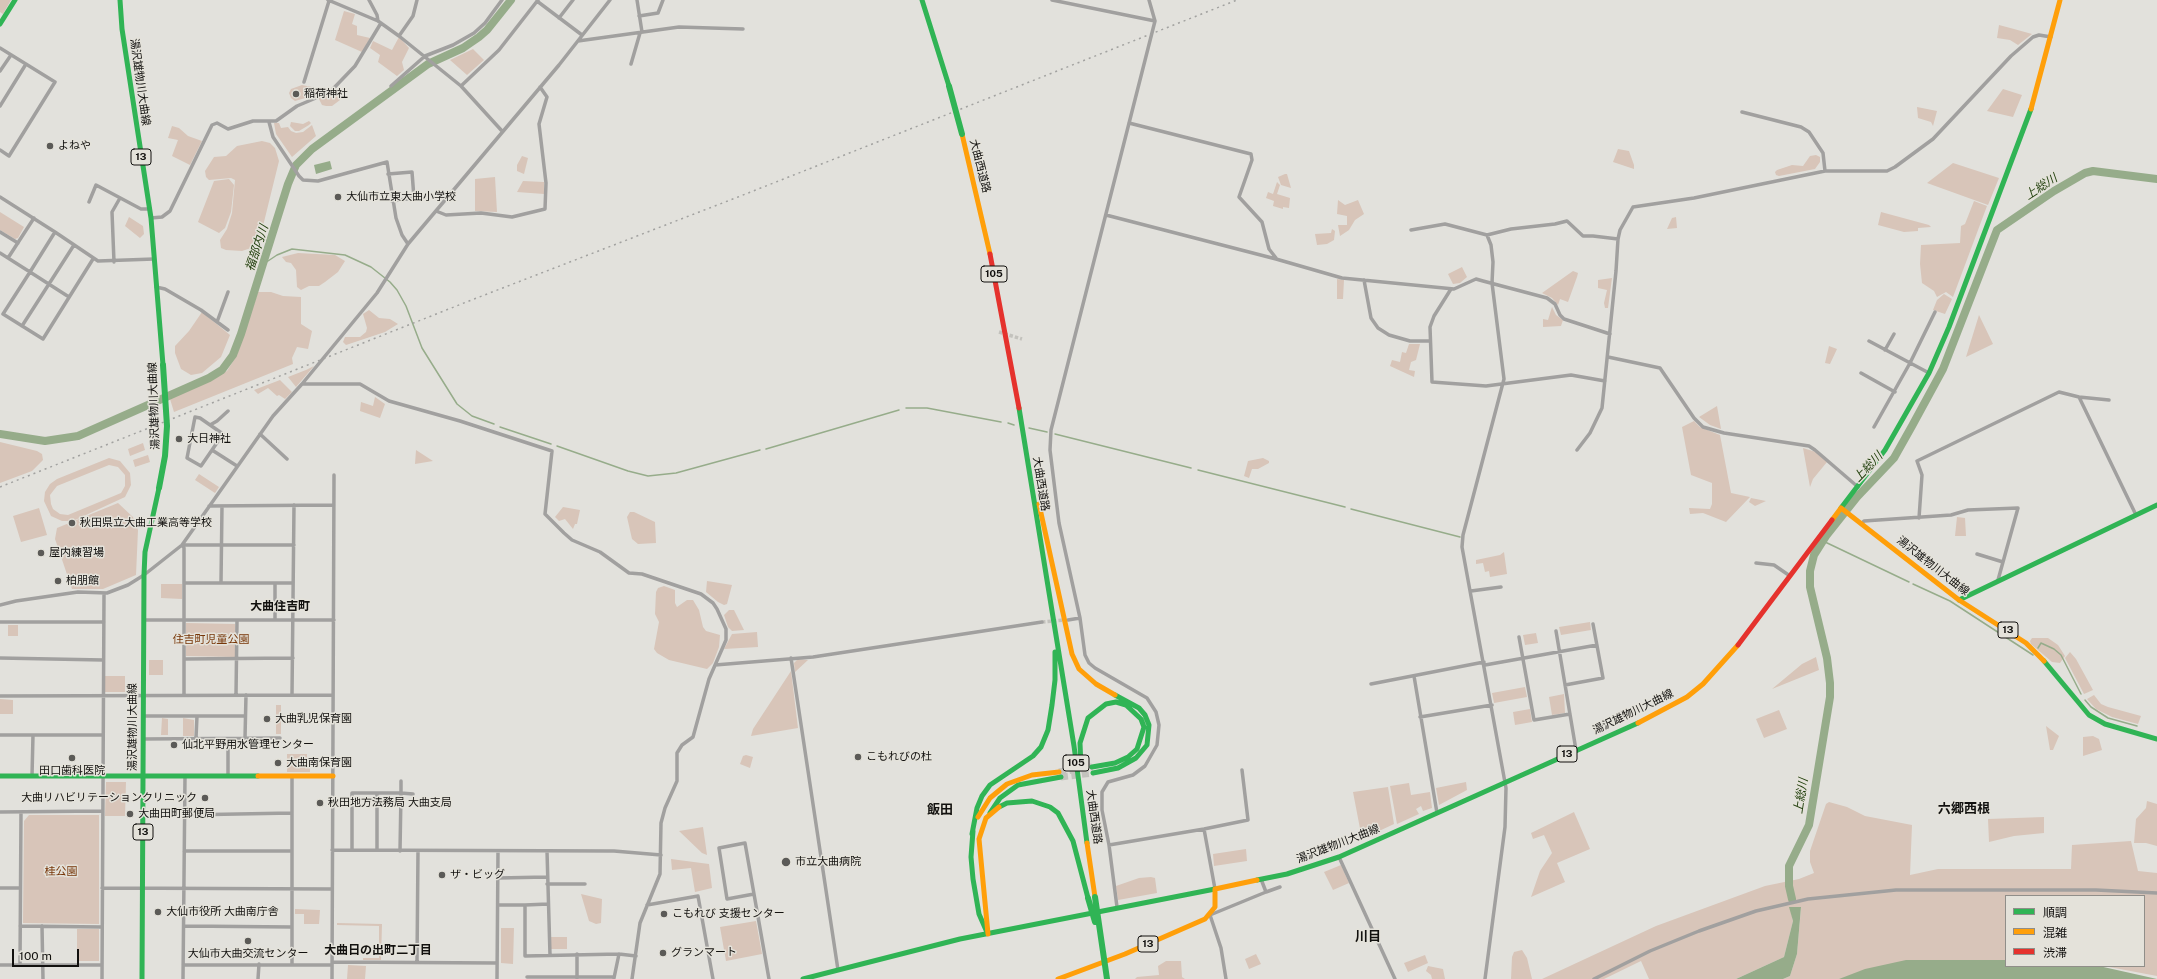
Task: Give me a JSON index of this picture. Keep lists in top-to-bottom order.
{
  "streets": {
    "main road": [
      "湯沢雄物川大曲線",
      "13",
      "大曲西道路",
      "105"
    ]
  },
  "districts": [
    "大曲住吉町",
    "六郷西根",
    "飯田",
    "川目",
    "大曲日の出町二丁目"
  ],
  "water": ["上総川", "福部内川"],
  "parks": ["住吉町児童公園", "桂公園"],
  "places": [
    "稲荷神社",
    "よねや",
    "大仙市立東大曲小学校",
    "大日神社",
    "秋田県立大曲工業高等学校",
    "屋内練習場",
    "柏朋館",
    "大曲乳児保育園",
    "仙北平野用水管理センター",
    "こもれびの杜",
    "田口歯科医院",
    "大曲南保育園",
    "大曲リハビリテーションクリニック",
    "秋田地方法務局 大曲支局",
    "大曲田町郵便局",
    "市立大曲病院",
    "ザ・ビッグ",
    "大仙市役所 大曲南庁舎",
    "こもれび 支援センター",
    "大仙市大曲交流センター",
    "グランマート"
  ],
  "legend": ["順調", "混雑", "渋滞"],
  "scale_bar": "100 m"
}
